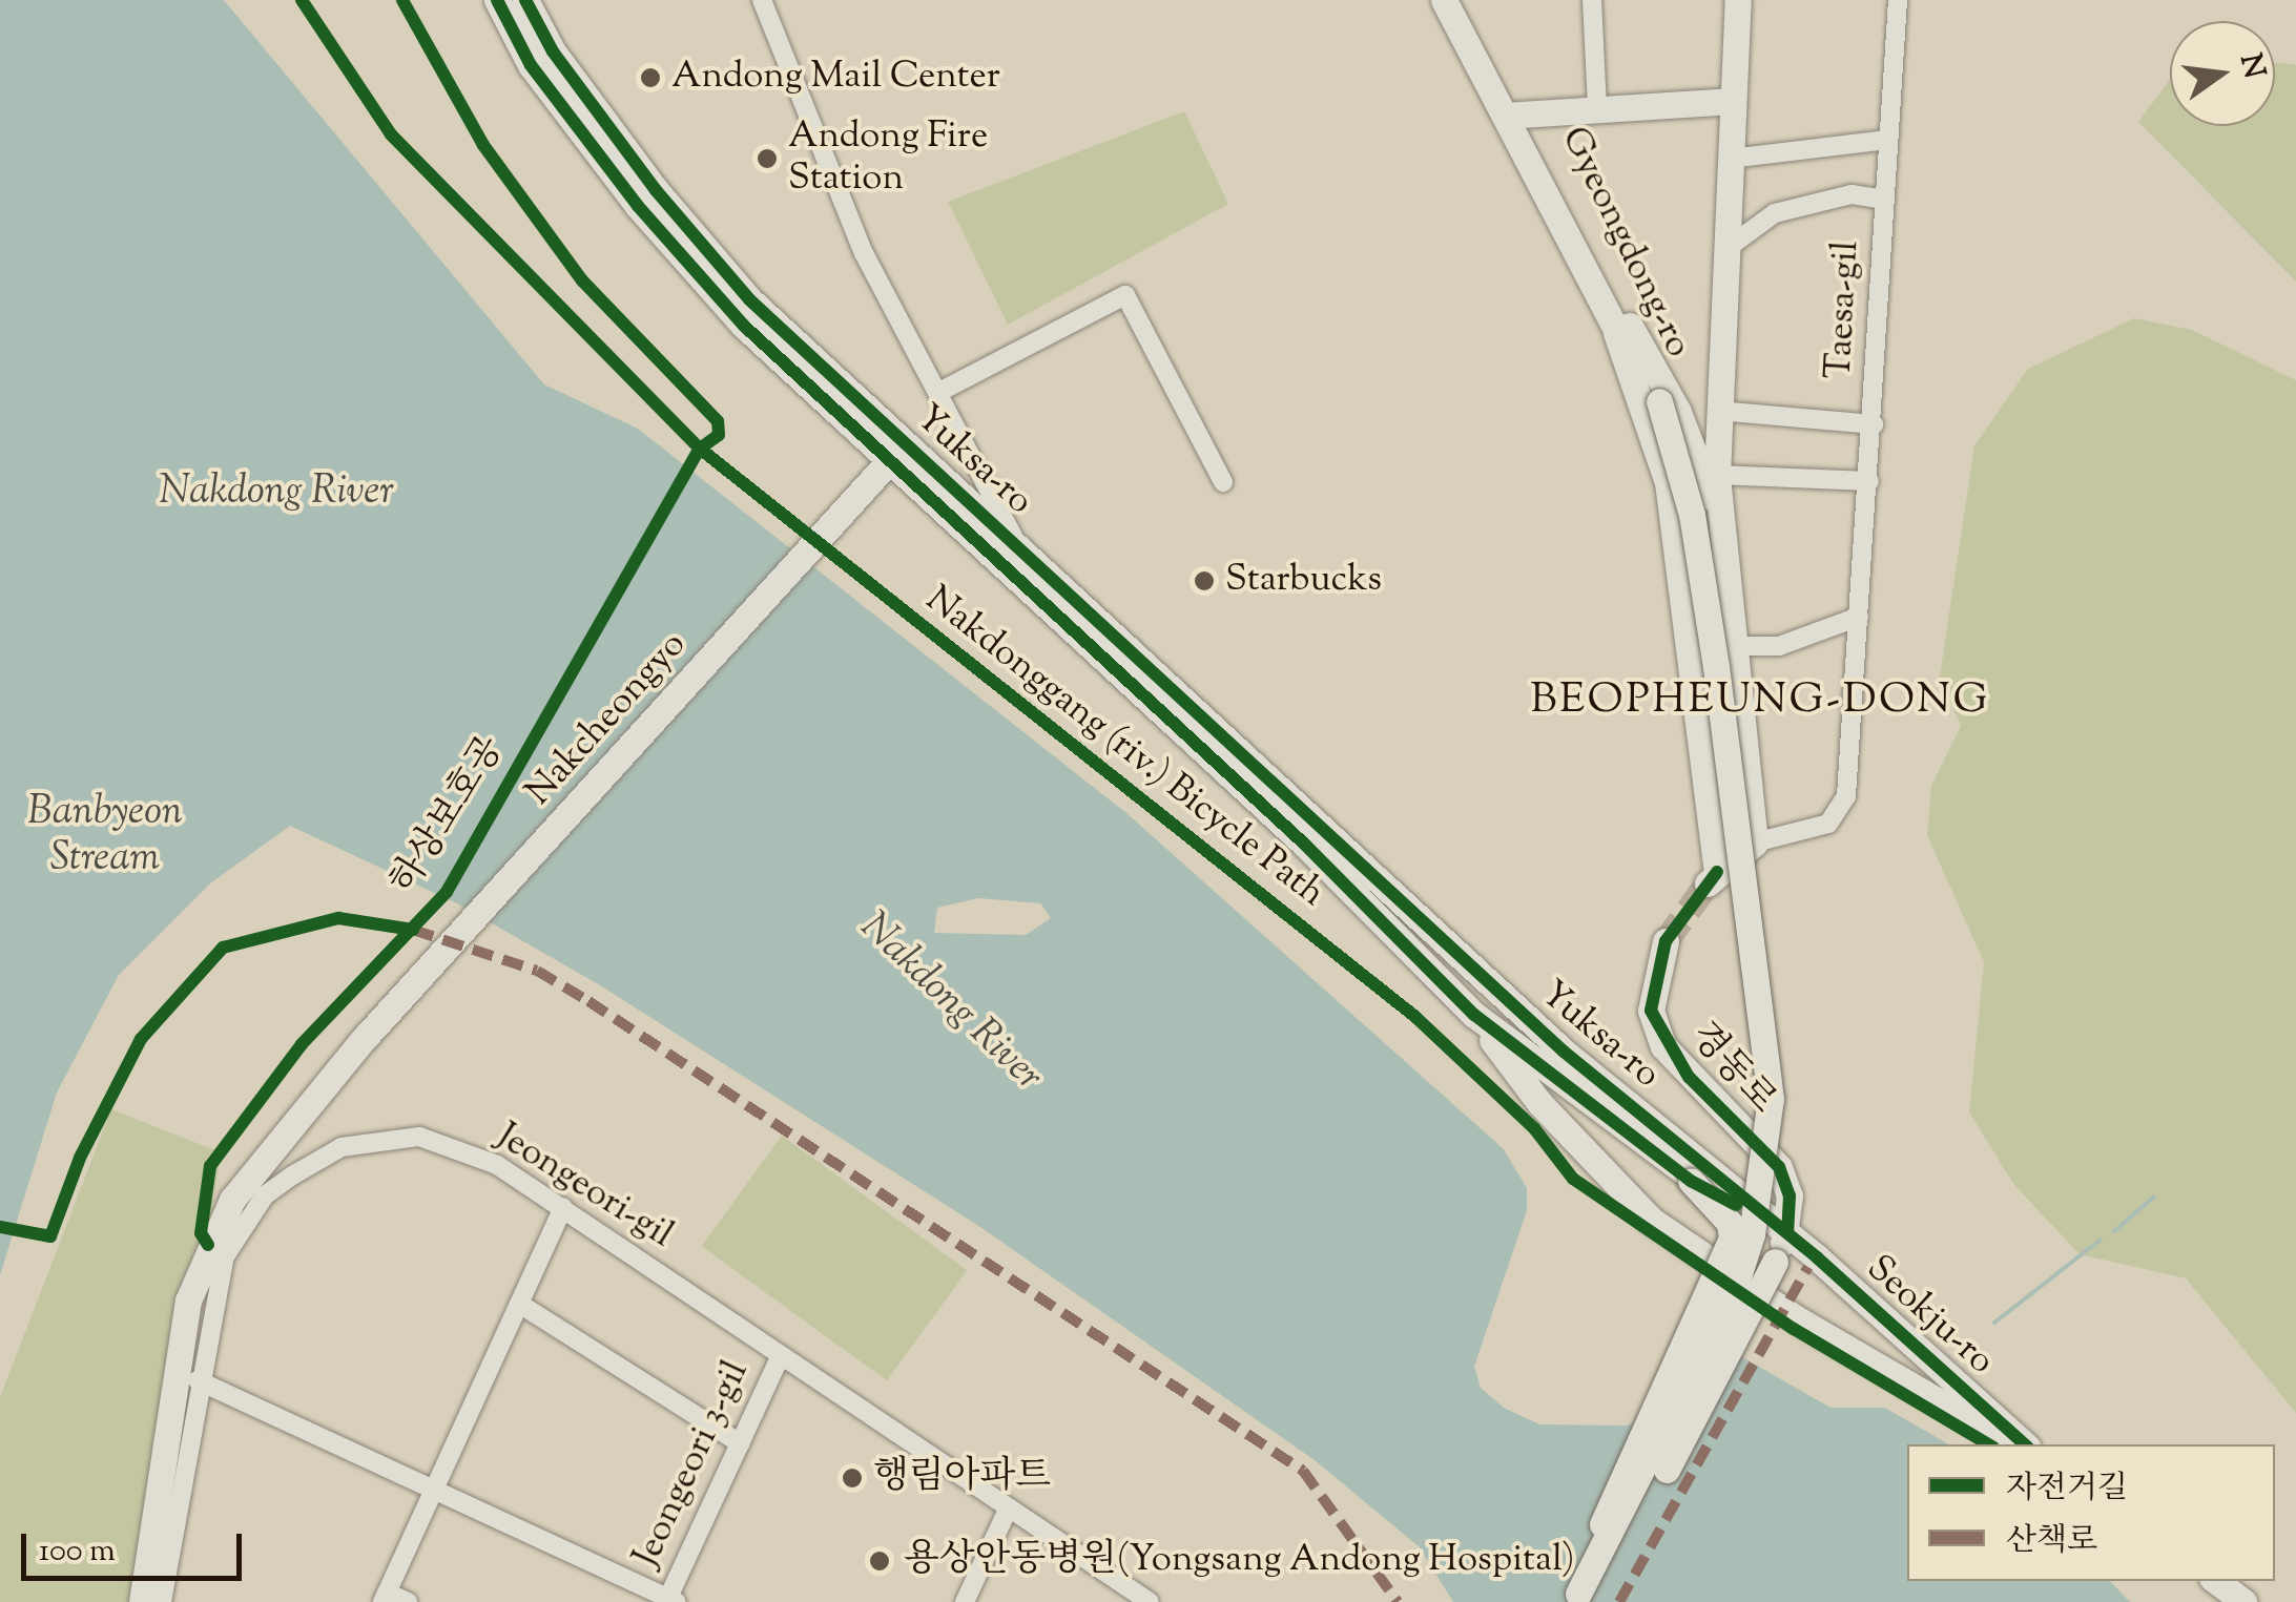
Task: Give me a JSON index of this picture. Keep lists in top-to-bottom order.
{
  "streets": {
    "street": [
      "Gyeongdong-ro",
      "Taesa-gil",
      "Yuksa-ro",
      "Nakcheongyo",
      "경동로",
      "Jeongeori-gil",
      "Seokju-ro",
      "Jeongeori 3-gil"
    ],
    "cycle path": ["Nakdonggang (riv.) Bicycle Path", "하상보호공"]
  },
  "crossings": [
    ["Yuksa-ro", "Nakcheongyo"],
    ["Yuksa-ro", "경동로"],
    ["Yuksa-ro", "Seokju-ro"],
    ["경동로", "Seokju-ro"],
    ["Jeongeori-gil", "Jeongeori 3-gil"]
  ],
  "districts": ["BEOPHEUNG-DONG"],
  "water": ["Nakdong River", "Banbyeon Stream"],
  "places": [
    "Andong Mail Center",
    "Andong Fire Station",
    "Starbucks",
    "행림아파트",
    "용상안동병원(Yongsang Andong Hospital)"
  ],
  "legend": ["자전거길", "산책로"],
  "scale_bar": "100 m",
  "north": "right"
}
